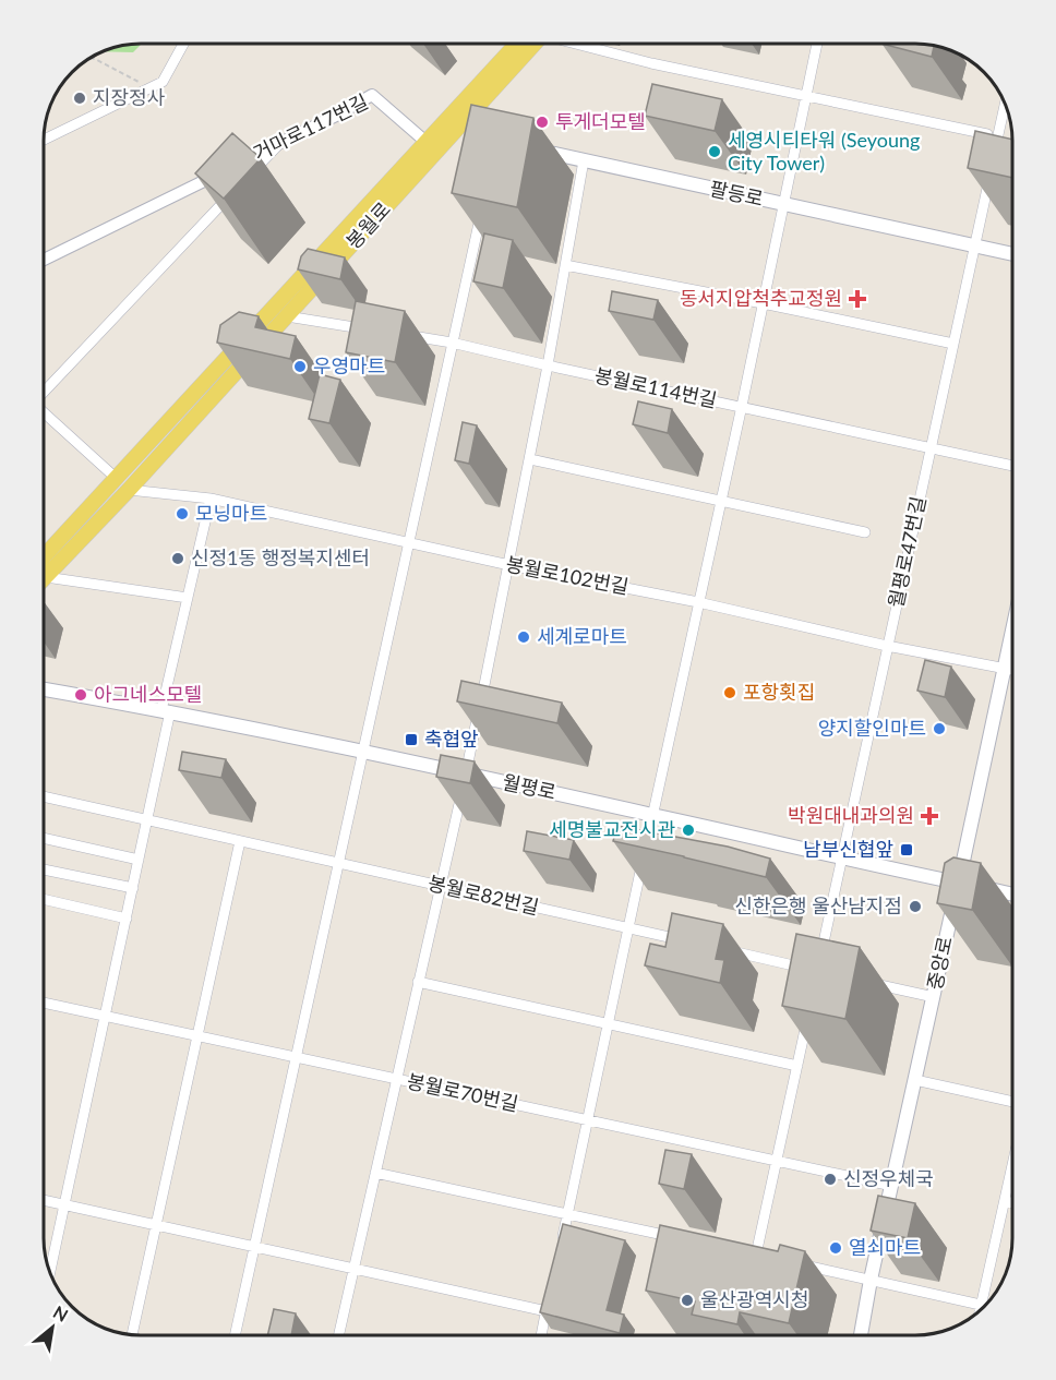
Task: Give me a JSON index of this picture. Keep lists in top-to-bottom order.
{
  "streets": {
    "main road": [
      "팔등로",
      "봉월로",
      "월평로",
      "중앙로"
    ],
    "street": [
      "거마로117번길",
      "봉월로114번길",
      "월평로47번길",
      "봉월로102번길",
      "봉월로82번길",
      "봉월로70번길"
    ]
  },
  "crossings": [
    ["거마로117번길", "봉월로"],
    ["팔등로", "월평로47번길"],
    ["봉월로", "봉월로102번길"],
    ["봉월로114번길", "월평로47번길"],
    ["월평로47번길", "봉월로102번길"],
    ["월평로47번길", "월평로"],
    ["봉월로102번길", "중앙로"],
    ["월평로", "중앙로"],
    ["중앙로", "봉월로70번길"]
  ],
  "places": {
    "other": [
      "지장정사",
      "투게더모텔",
      "세영시티타워 (Seyoung City Tower)",
      "우영마트",
      "모닝마트",
      "신정1동 행정복지센터",
      "세계로마트",
      "포항횟집",
      "아그네스모텔",
      "양지할인마트",
      "세명불교전시관",
      "신한은행 울산남지점",
      "신정우체국",
      "열쇠마트",
      "울산광역시청"
    ],
    "health": ["동서지압척추교정원", "박원대내과의원"],
    "transit": ["축협앞", "남부신협앞"]
  },
  "north": "top right"
}
